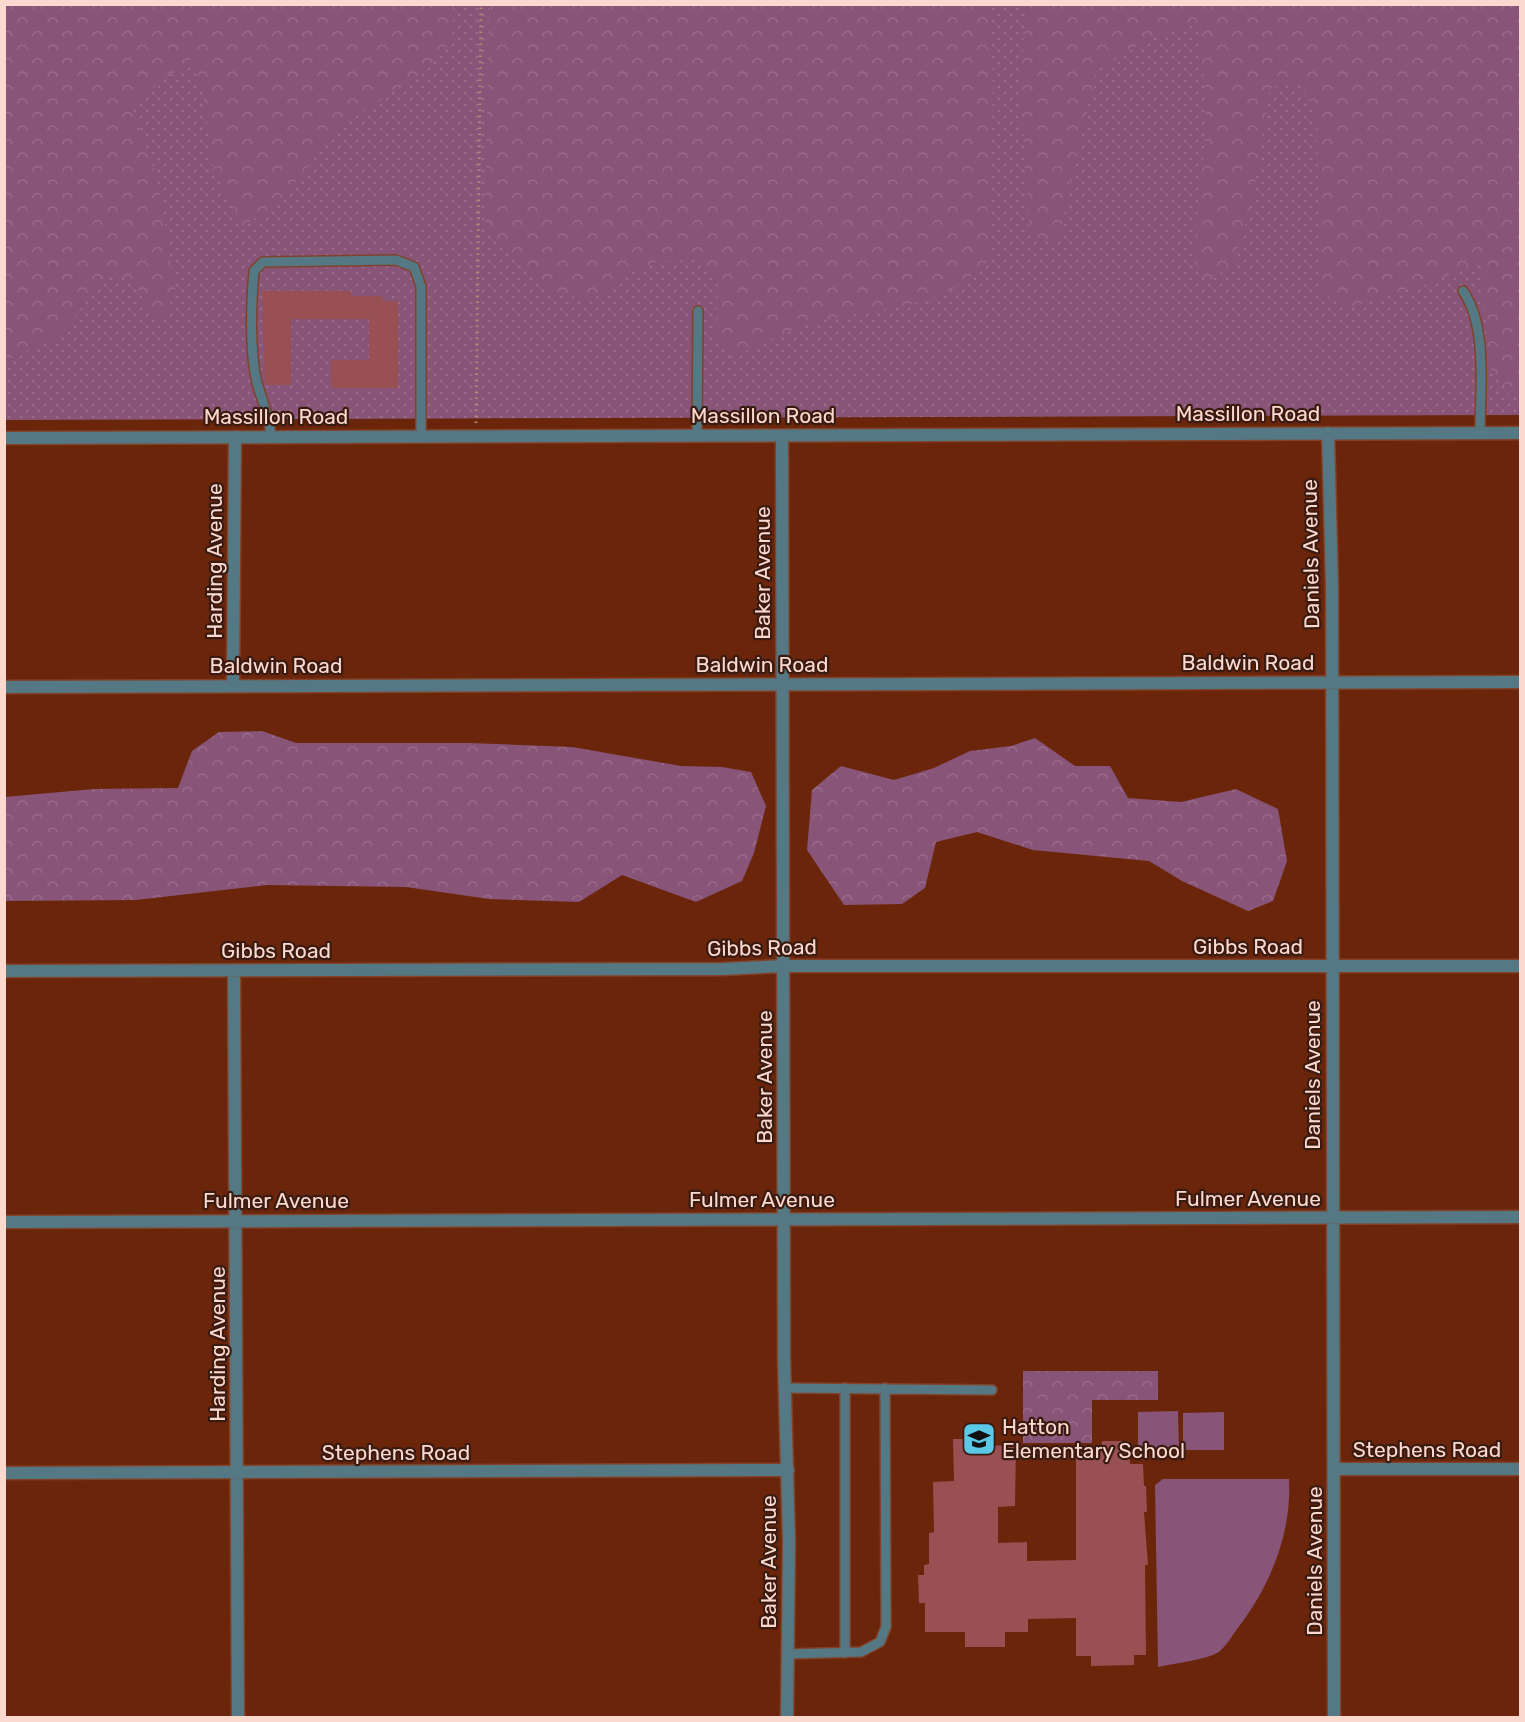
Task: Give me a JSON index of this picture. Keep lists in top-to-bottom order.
{
  "streets": {
    "street": [
      "Massillon Road",
      "Daniels Avenue",
      "Harding Avenue",
      "Baker Avenue",
      "Baldwin Road",
      "Gibbs Road",
      "Fulmer Avenue",
      "Stephens Road"
    ]
  },
  "crossings": [
    ["Massillon Road", "Daniels Avenue"],
    ["Massillon Road", "Harding Avenue"],
    ["Massillon Road", "Baker Avenue"],
    ["Daniels Avenue", "Baldwin Road"],
    ["Daniels Avenue", "Gibbs Road"],
    ["Daniels Avenue", "Fulmer Avenue"],
    ["Daniels Avenue", "Stephens Road"],
    ["Harding Avenue", "Baldwin Road"],
    ["Harding Avenue", "Gibbs Road"],
    ["Harding Avenue", "Fulmer Avenue"],
    ["Harding Avenue", "Stephens Road"],
    ["Baker Avenue", "Baldwin Road"],
    ["Baker Avenue", "Gibbs Road"],
    ["Baker Avenue", "Fulmer Avenue"],
    ["Baker Avenue", "Stephens Road"]
  ],
  "places": {
    "school or university": ["Hatton Elementary School"]
  }
}
